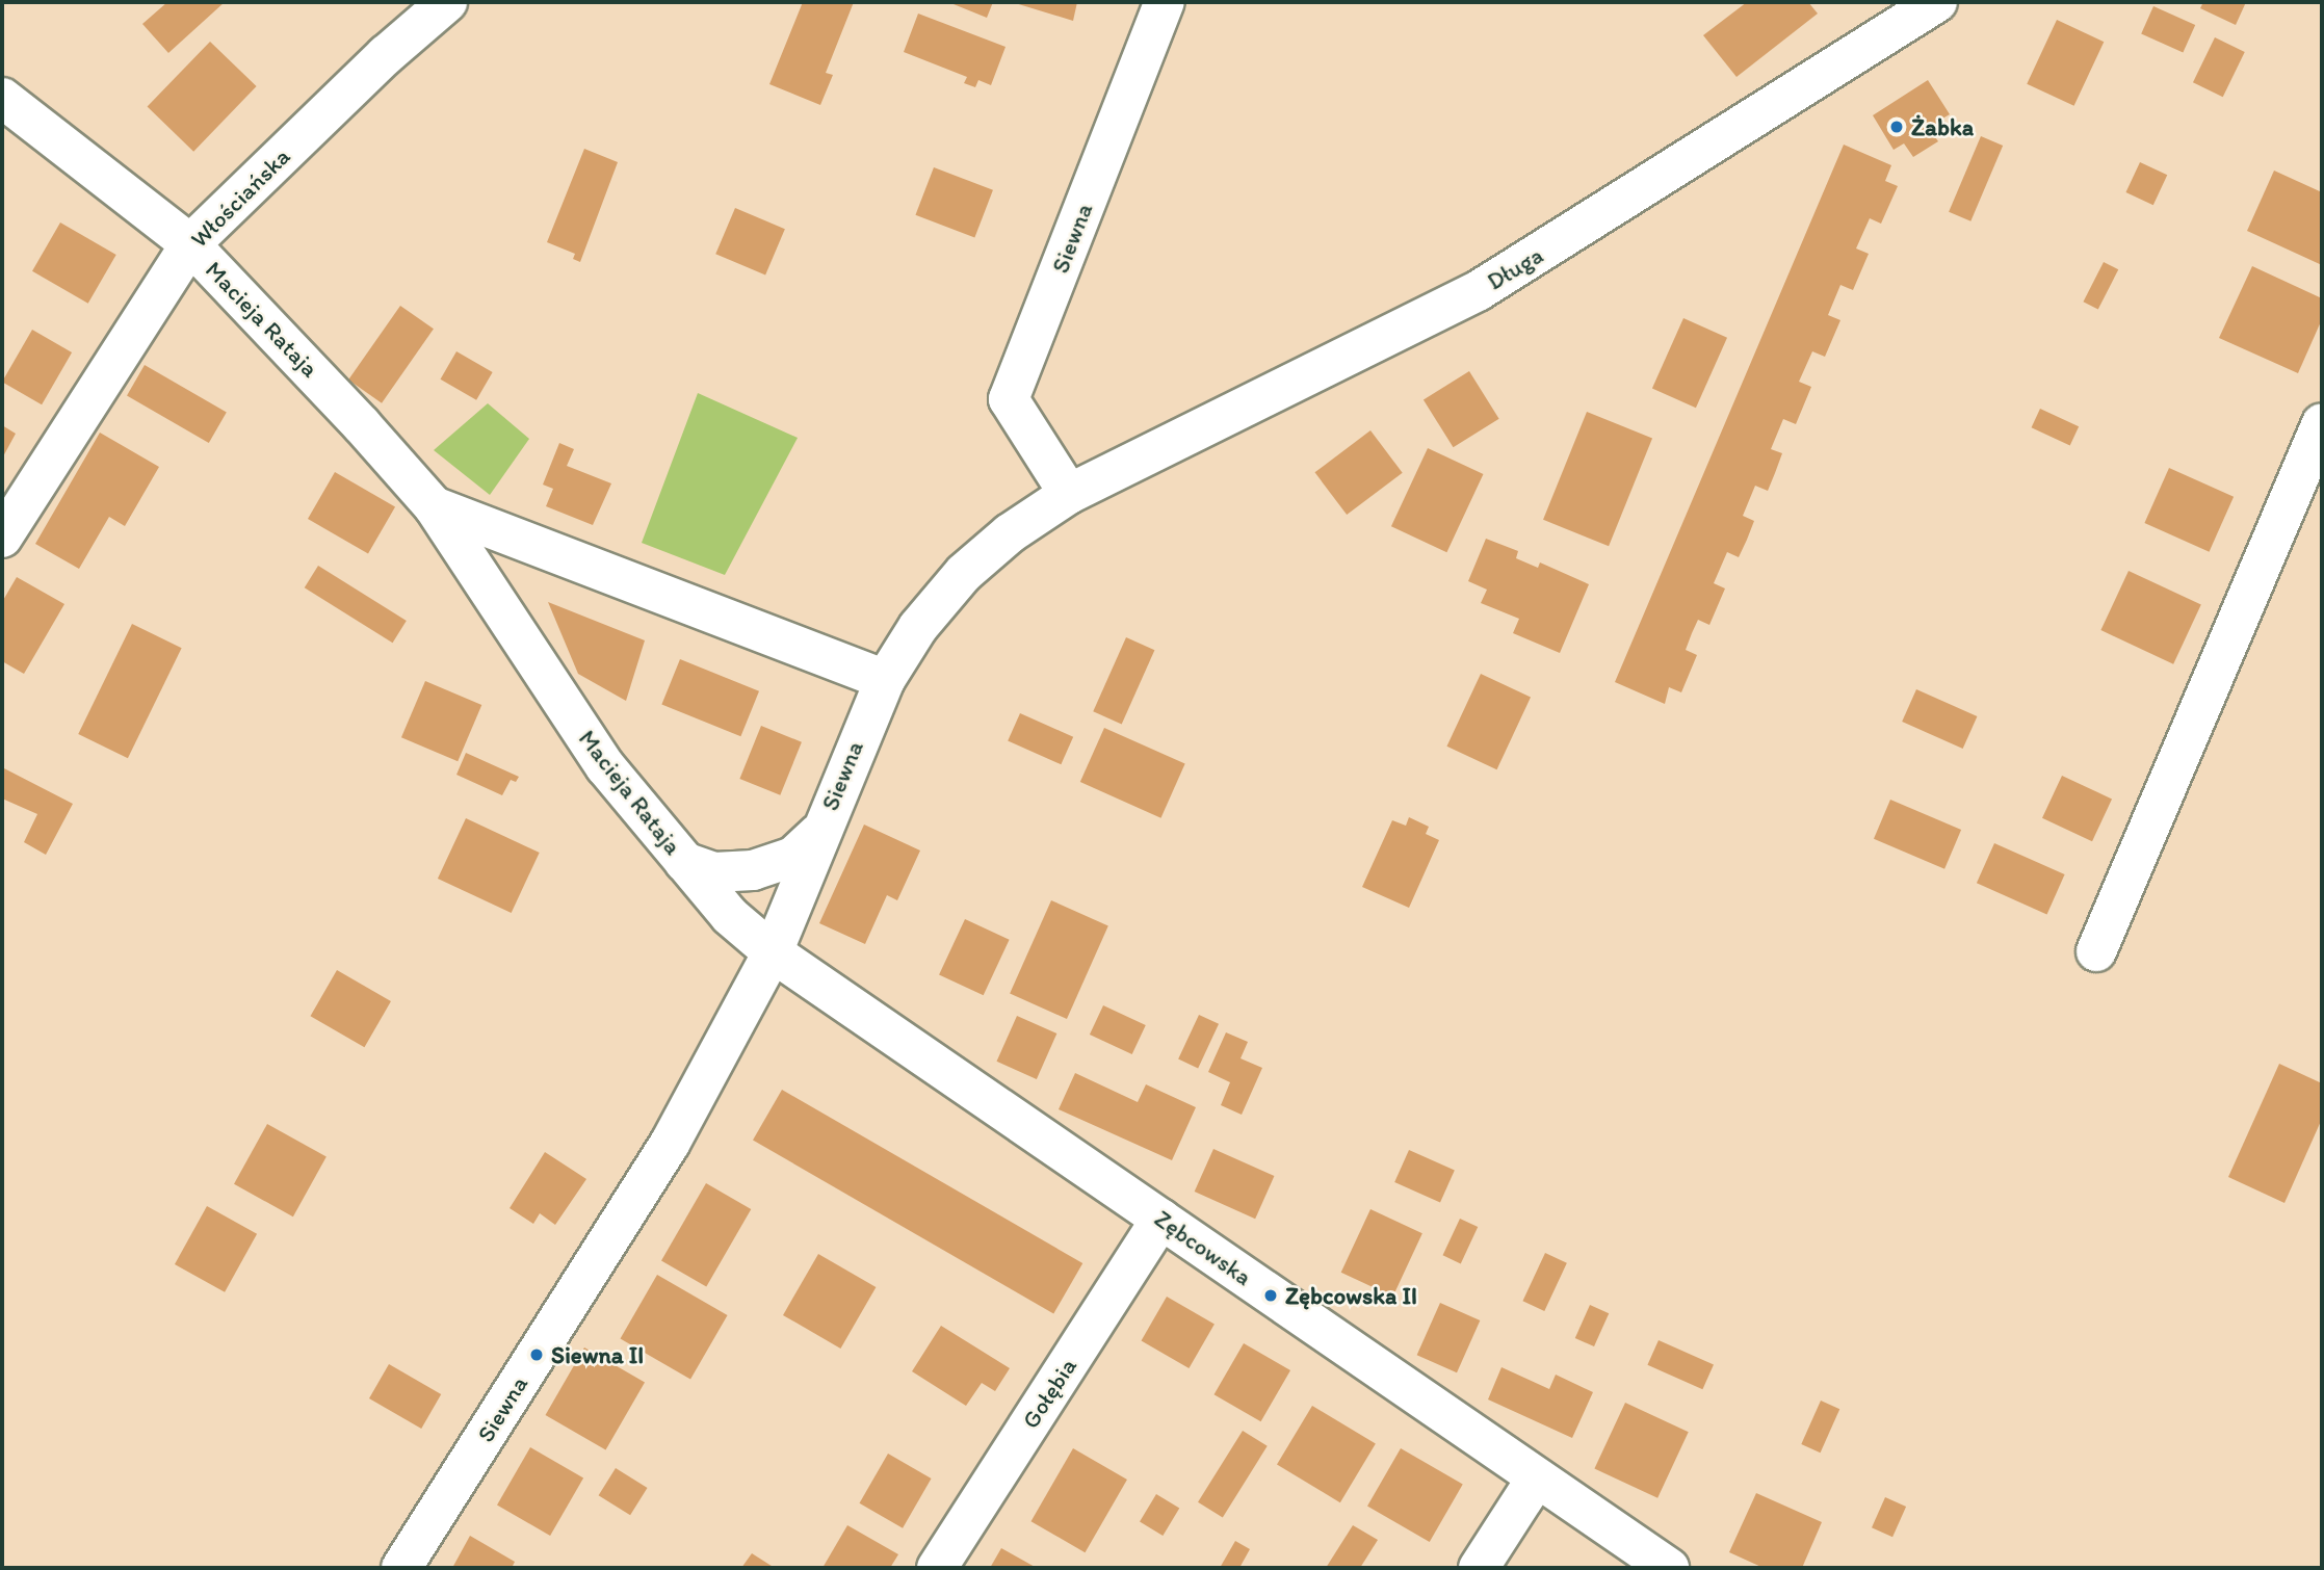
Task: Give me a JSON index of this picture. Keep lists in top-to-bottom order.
{
  "streets": {
    "street": [
      "Włościańska",
      "Siewna",
      "Długa",
      "Macieja Rataja",
      "Zębcowska",
      "Gołębia"
    ]
  },
  "crossings": [
    ["Włościańska", "Macieja Rataja"],
    ["Siewna", "Długa"],
    ["Siewna", "Macieja Rataja"],
    ["Siewna", "Zębcowska"],
    ["Macieja Rataja", "Zębcowska"],
    ["Zębcowska", "Gołębia"]
  ],
  "places": ["Żabka", "Zębcowska II", "Siewna II"]
}
